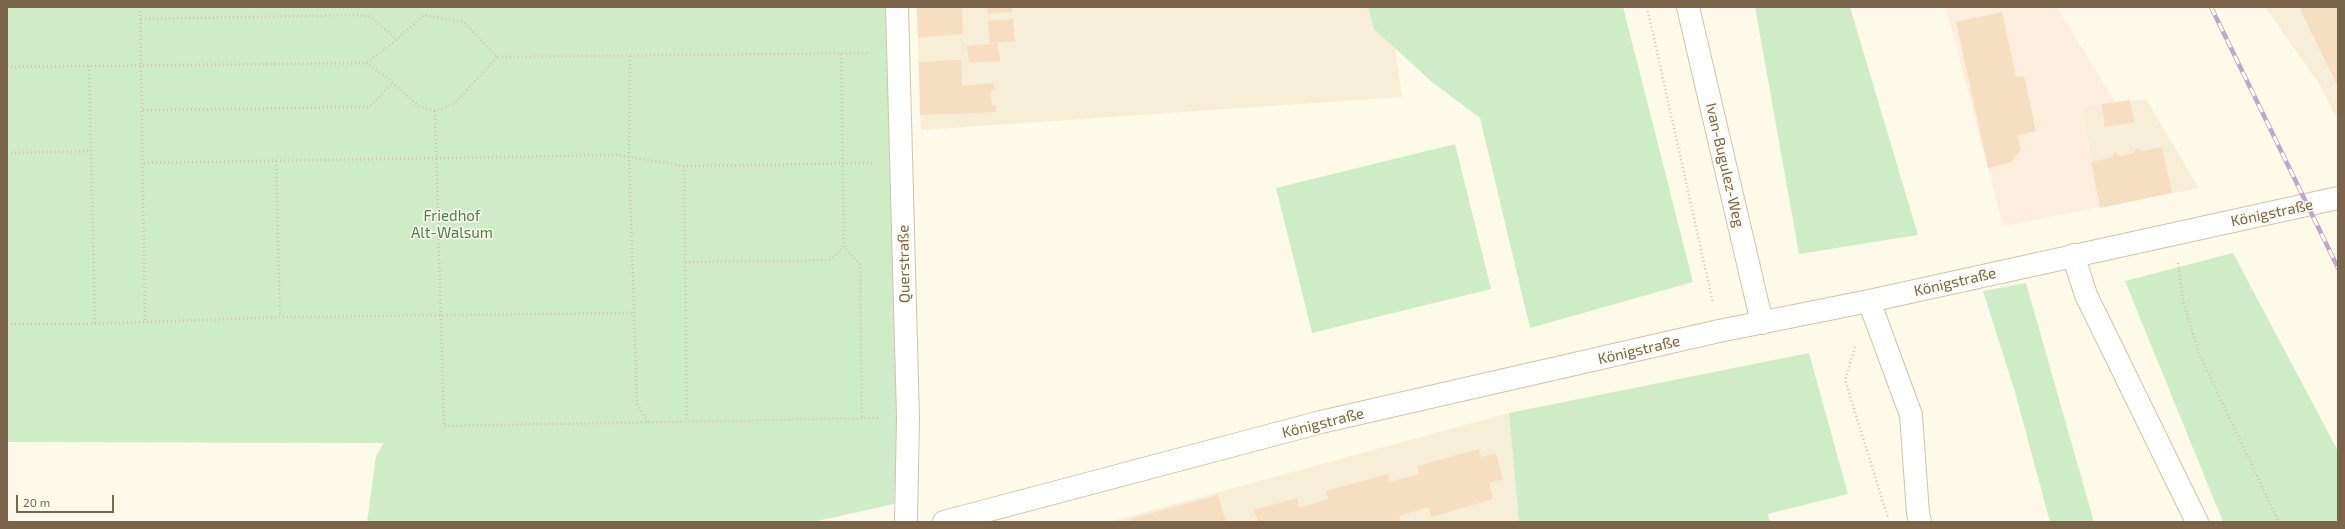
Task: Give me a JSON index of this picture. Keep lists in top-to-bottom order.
{
  "streets": {
    "street": ["Ivan-Bugulez-Weg", "Königstraße", "Querstraße"]
  },
  "crossings": [
    ["Ivan-Bugulez-Weg", "Königstraße"]
  ],
  "parks": ["Friedhof Alt-Walsum"],
  "scale_bar": "20 m"
}
